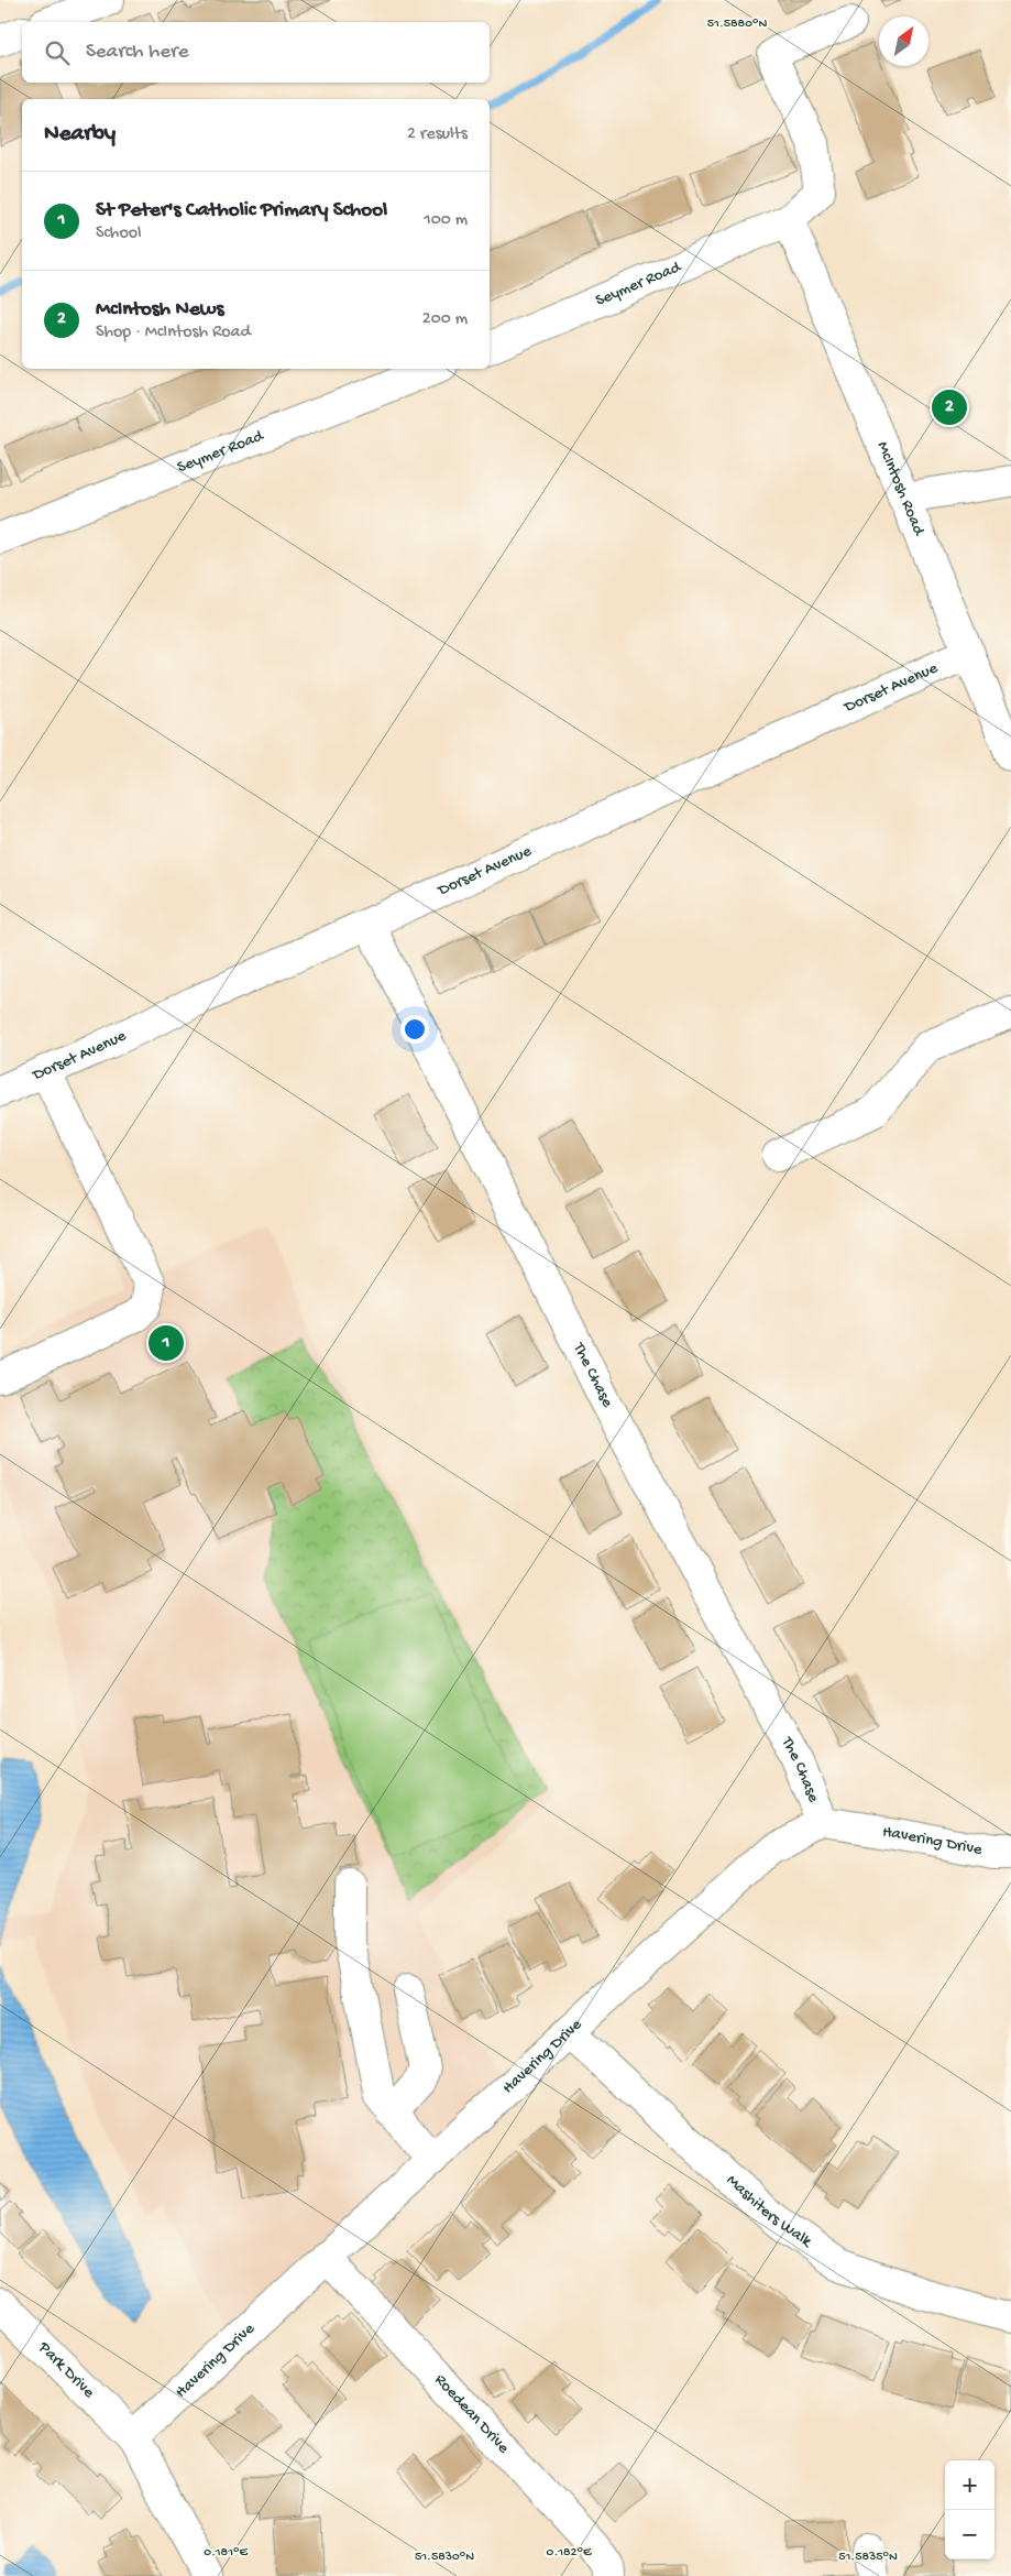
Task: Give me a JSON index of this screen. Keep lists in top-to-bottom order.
{
  "streets": {
    "street": [
      "Seymer Road",
      "McIntosh Road",
      "Dorset Avenue",
      "The Chase",
      "Havering Drive",
      "Mashiters Walk",
      "Park Drive",
      "Roedean Drive"
    ]
  },
  "crossings": [
    ["Seymer Road", "McIntosh Road"],
    ["McIntosh Road", "Dorset Avenue"],
    ["Dorset Avenue", "The Chase"],
    ["The Chase", "Havering Drive"],
    ["Havering Drive", "Mashiters Walk"],
    ["Havering Drive", "Park Drive"],
    ["Havering Drive", "Roedean Drive"]
  ],
  "north": "top right",
  "page": {
    "search": "Search here",
    "heading": ["Nearby", "2 results"],
    "list": [
      {
        "mark": "1",
        "name": "St Peter's Catholic Primary School",
        "note": "School",
        "value": "100 m"
      },
      {
        "mark": "2",
        "name": "McIntosh News",
        "note": "Shop · McIntosh Road",
        "value": "200 m"
      }
    ],
    "pins": ["2", "1"],
    "map_buttons": ["+", "−"]
  },
  "coordinates": [
    "51.5880°N",
    "0.181°E",
    "0.182°E",
    "51.5830°N",
    "51.5835°N"
  ]
}
